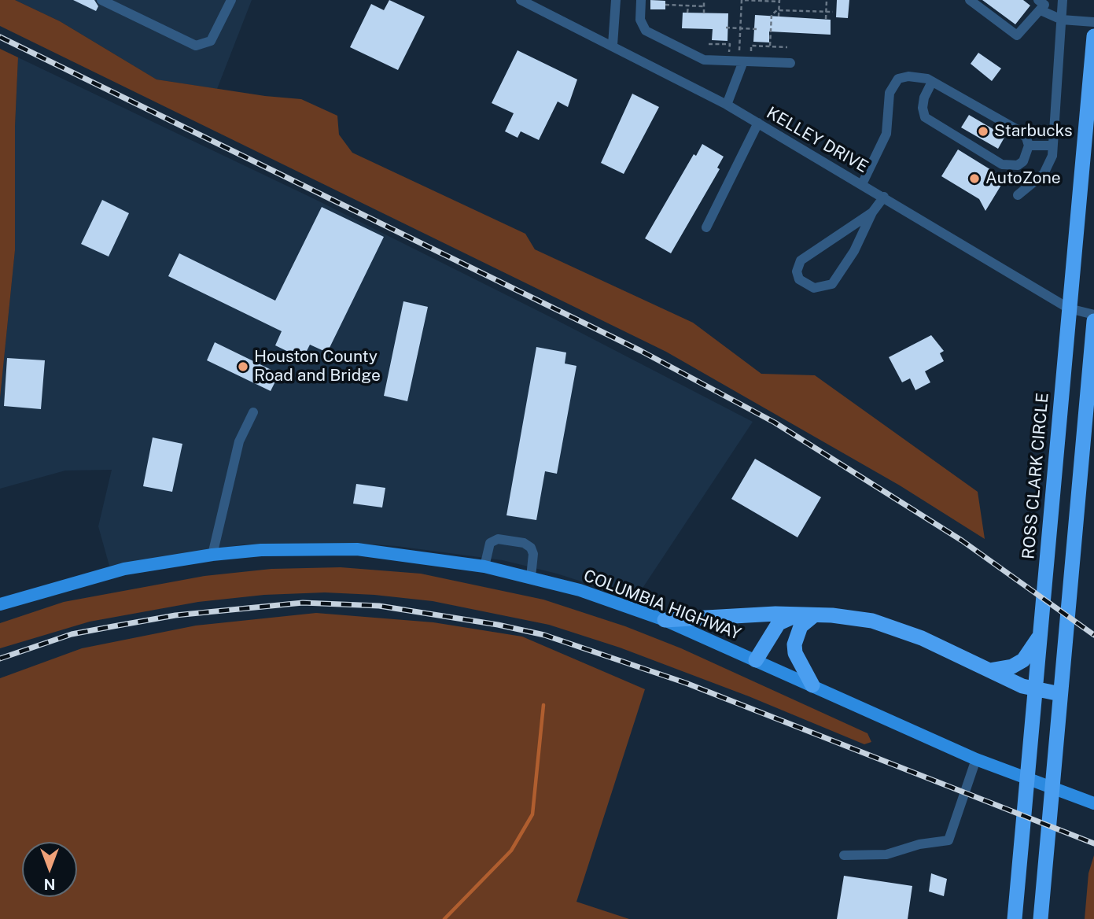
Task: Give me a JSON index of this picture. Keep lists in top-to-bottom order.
{
  "streets": {
    "highway": ["ROSS CLARK CIRCLE"],
    "main road": ["COLUMBIA HIGHWAY"],
    "street": ["KELLEY DRIVE"]
  },
  "crossings": [
    ["KELLEY DRIVE", "ROSS CLARK CIRCLE"]
  ],
  "places": ["Starbucks", "AutoZone", "Houston County Road and Bridge"],
  "north": "bottom"
}
